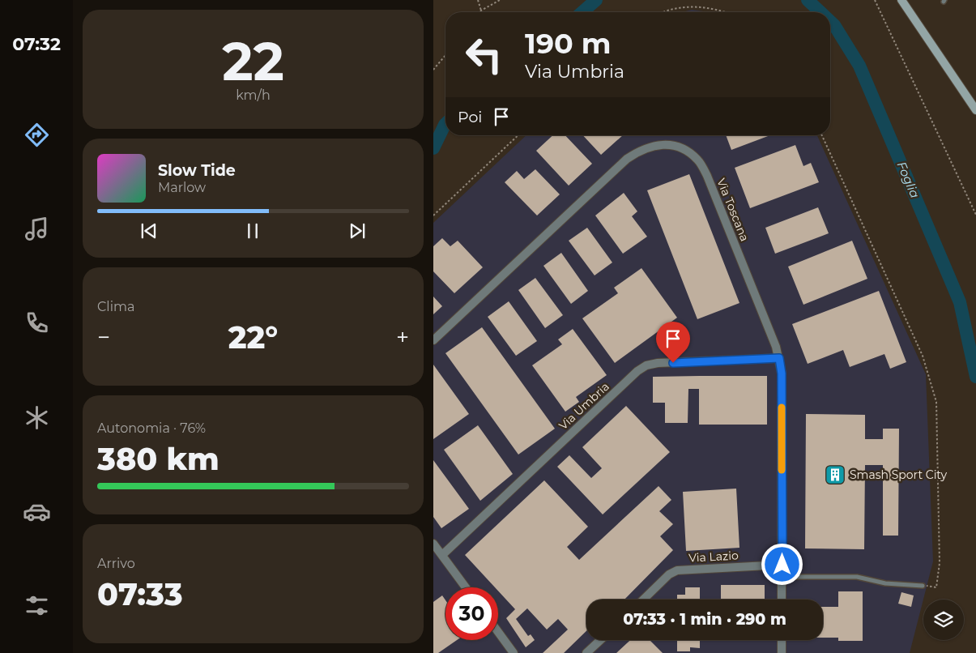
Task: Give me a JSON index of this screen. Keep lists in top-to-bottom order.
{
  "streets": {
    "street": ["Via Toscana", "Via Umbria", "Via Lazio"]
  },
  "crossings": [
    ["Via Toscana", "Via Umbria"],
    ["Via Toscana", "Via Lazio"]
  ],
  "water": ["Foglia"],
  "places": {
    "building": ["Smash Sport City"]
  },
  "page": {
    "tabs": "07:32",
    "tile": [
      ["22", "km/h"],
      "Clima",
      ["Autonomia · 76%", "380 km"],
      ["Arrivo", "07:33"]
    ],
    "turn": ["190 m", "Via Umbria"],
    "then": "Poi",
    "song": ["Slow Tide", "Marlow"],
    "heat": ["−", "22°", "+"],
    "limit": "30",
    "trip": "07:33 · 1 min · 290 m"
  }
}
